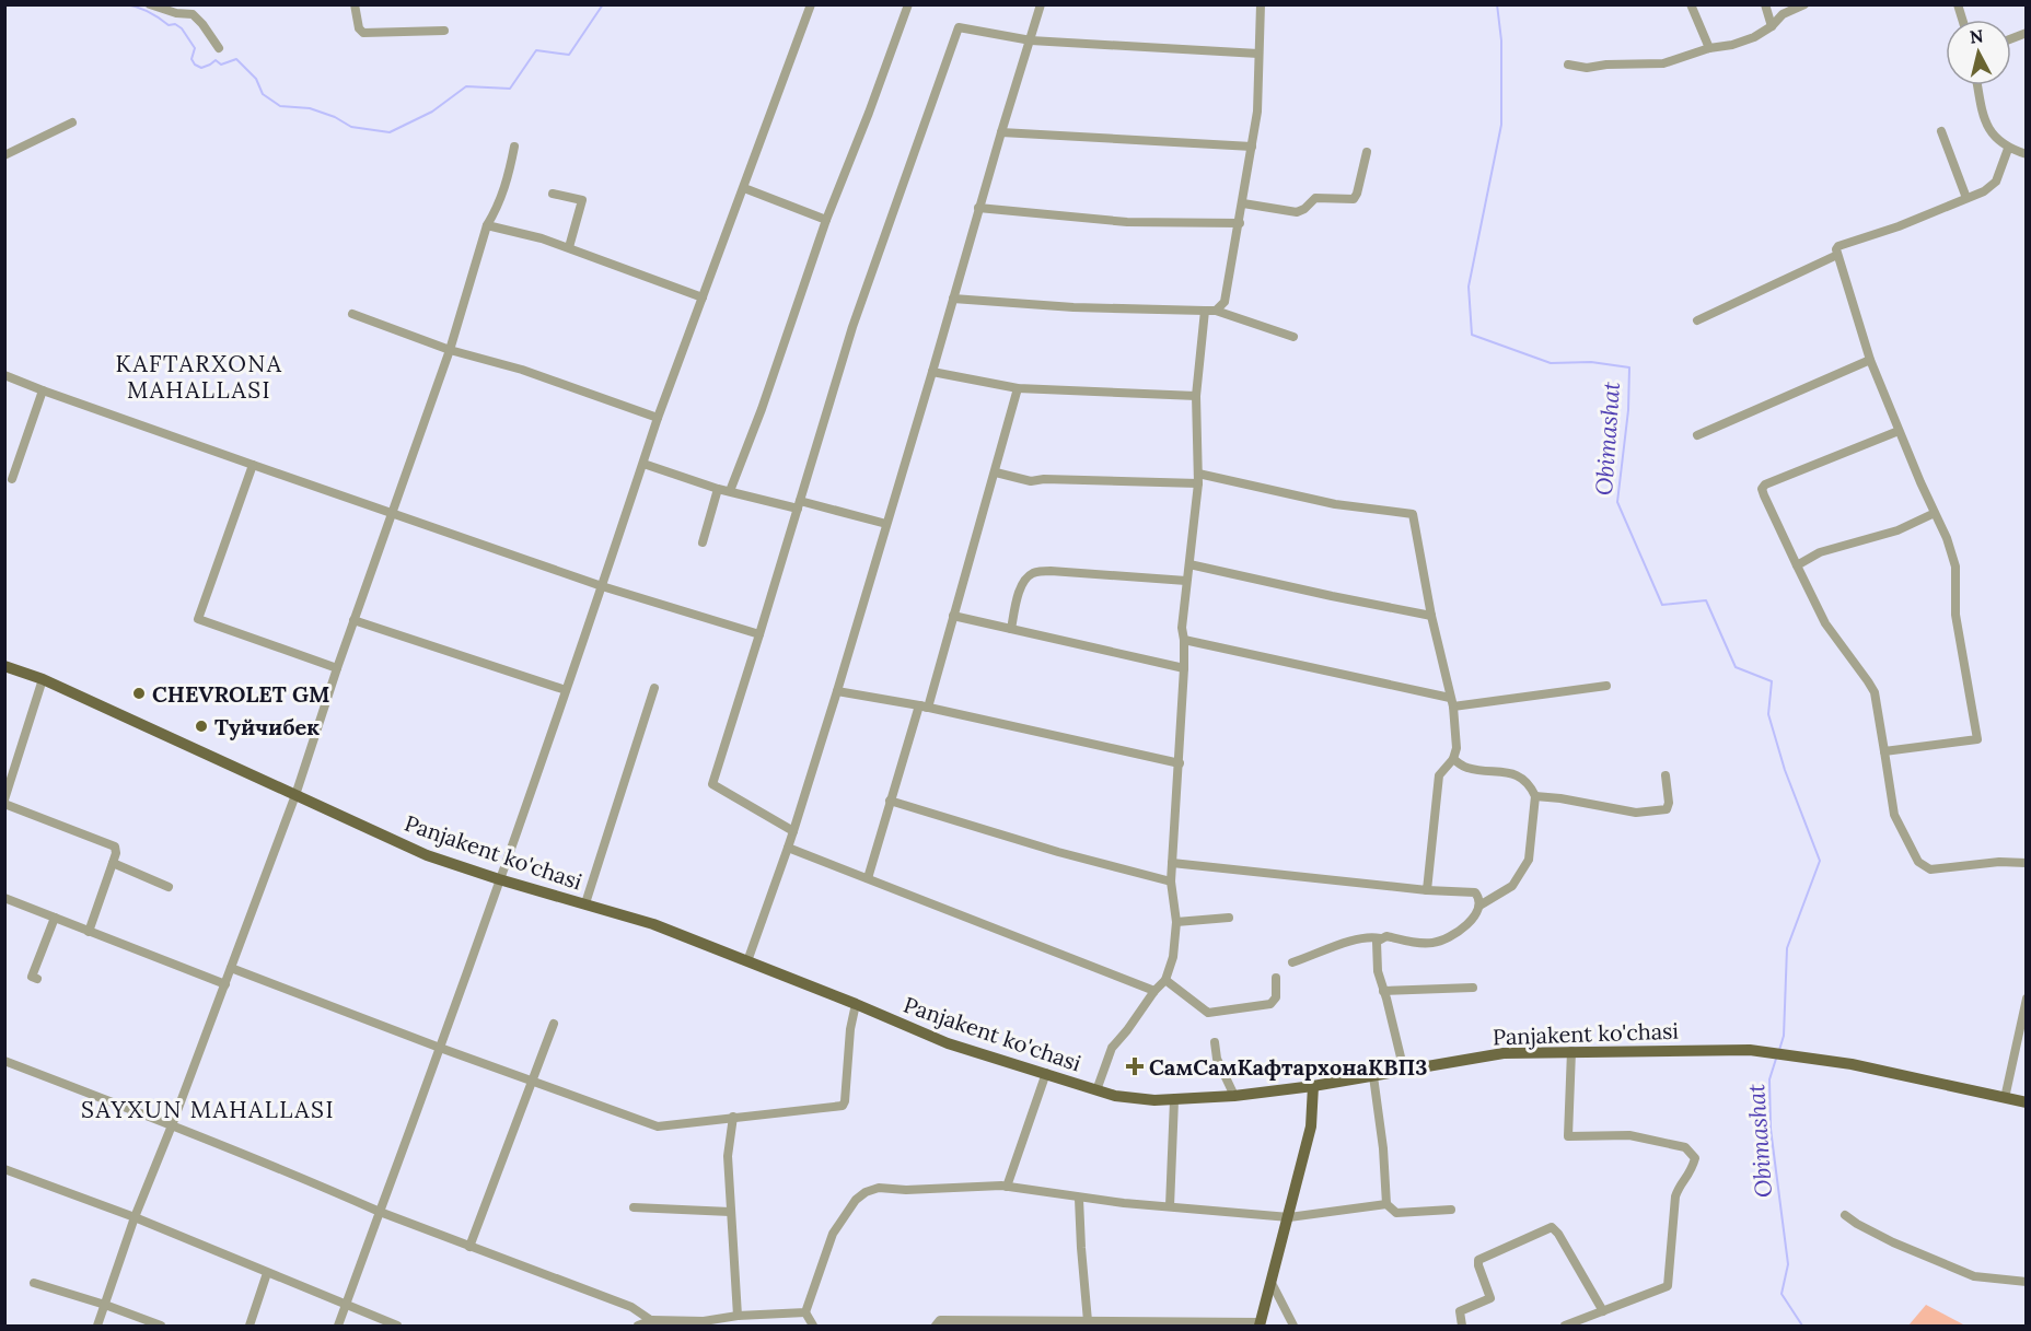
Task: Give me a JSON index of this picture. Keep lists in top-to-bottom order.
{
  "streets": {
    "main road": ["Panjakent ko'chasi"]
  },
  "districts": ["KAFTARXONA MAHALLASI", "SAYXUN MAHALLASI"],
  "water": ["Obimashat"],
  "places": {
    "other": ["CHEVROLET GM", "Туйчибек"],
    "health": ["СамСамКафтархонаКВП3"]
  },
  "north": "top"
}
